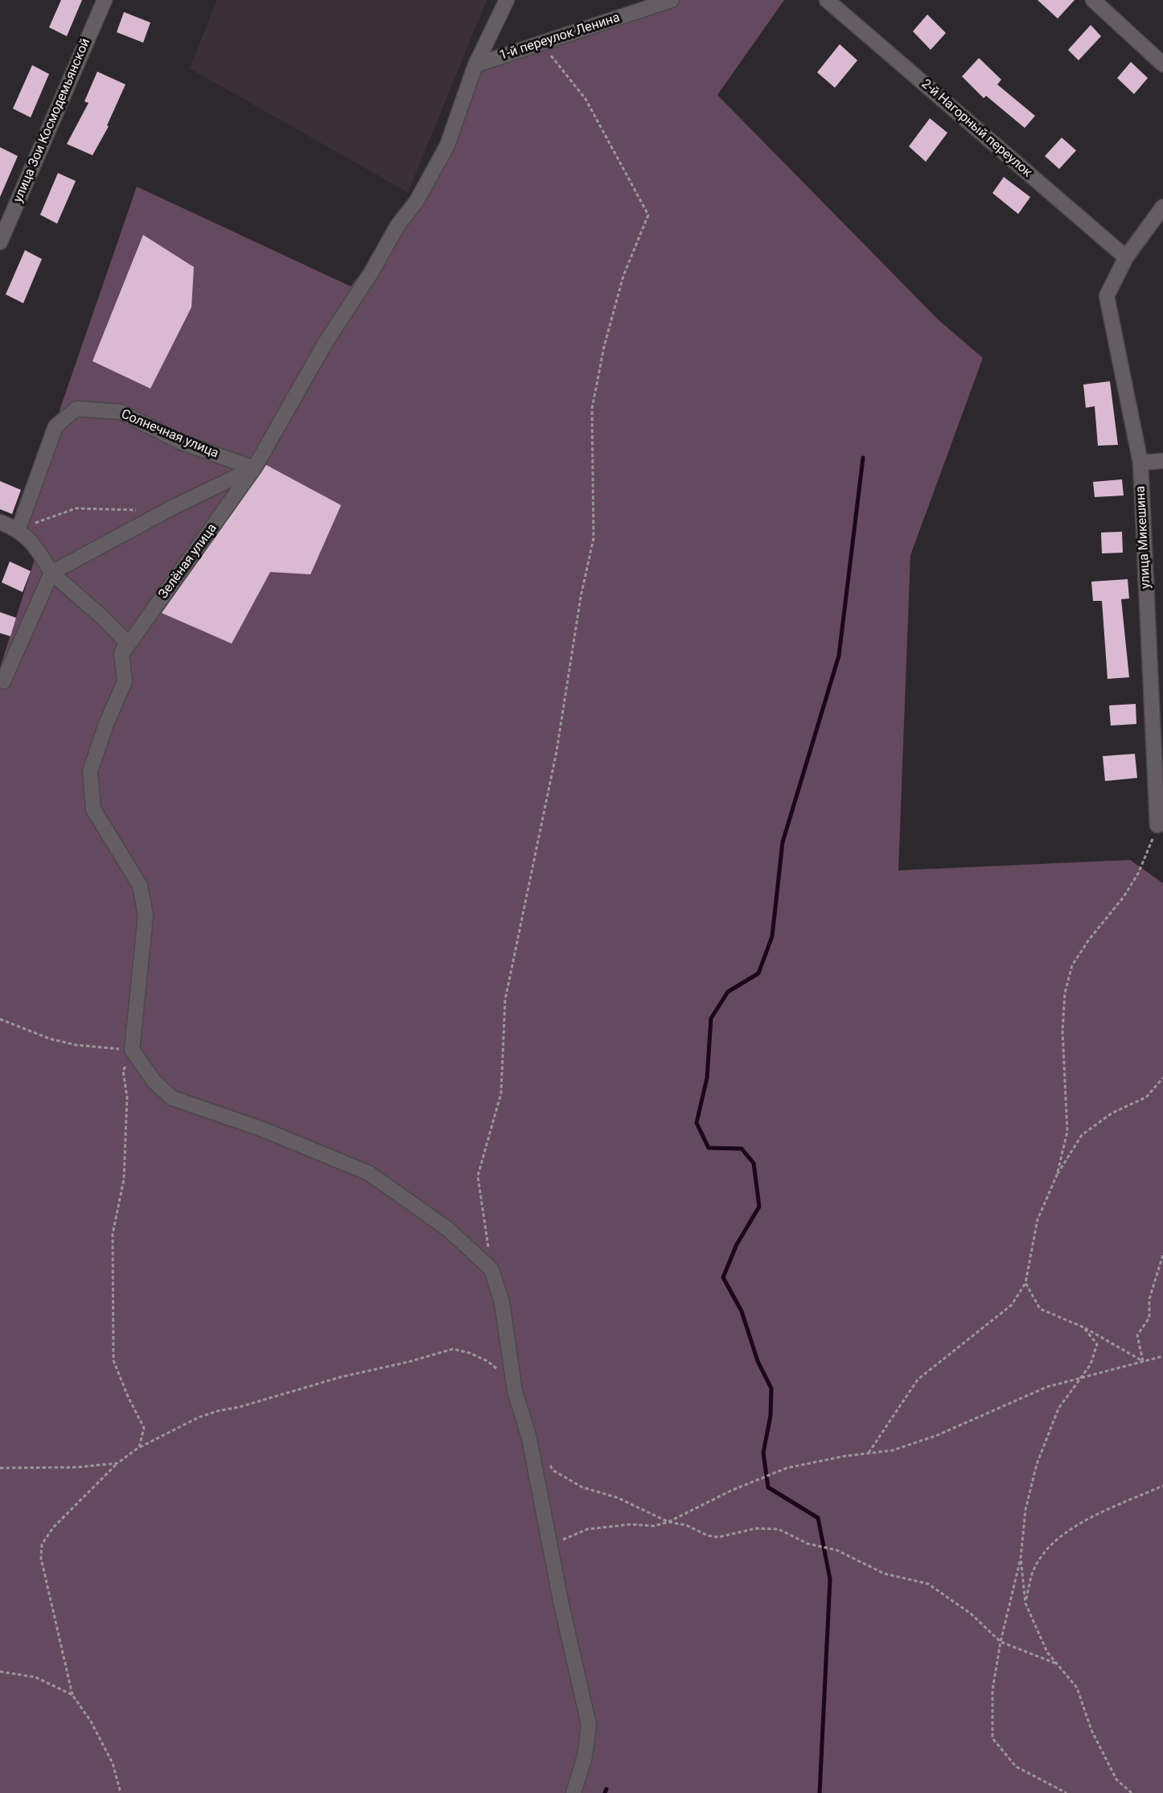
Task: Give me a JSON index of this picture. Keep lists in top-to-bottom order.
{
  "streets": {
    "street": [
      "1-й переулок Ленина",
      "улица Зои Космодемьянской",
      "2-й Нагорный переулок",
      "Солнечная улица",
      "улица Микешина",
      "Зелёная улица"
    ]
  },
  "crossings": [
    ["1-й переулок Ленина", "Зелёная улица"],
    ["2-й Нагорный переулок", "улица Микешина"],
    ["Солнечная улица", "Зелёная улица"]
  ]
}
